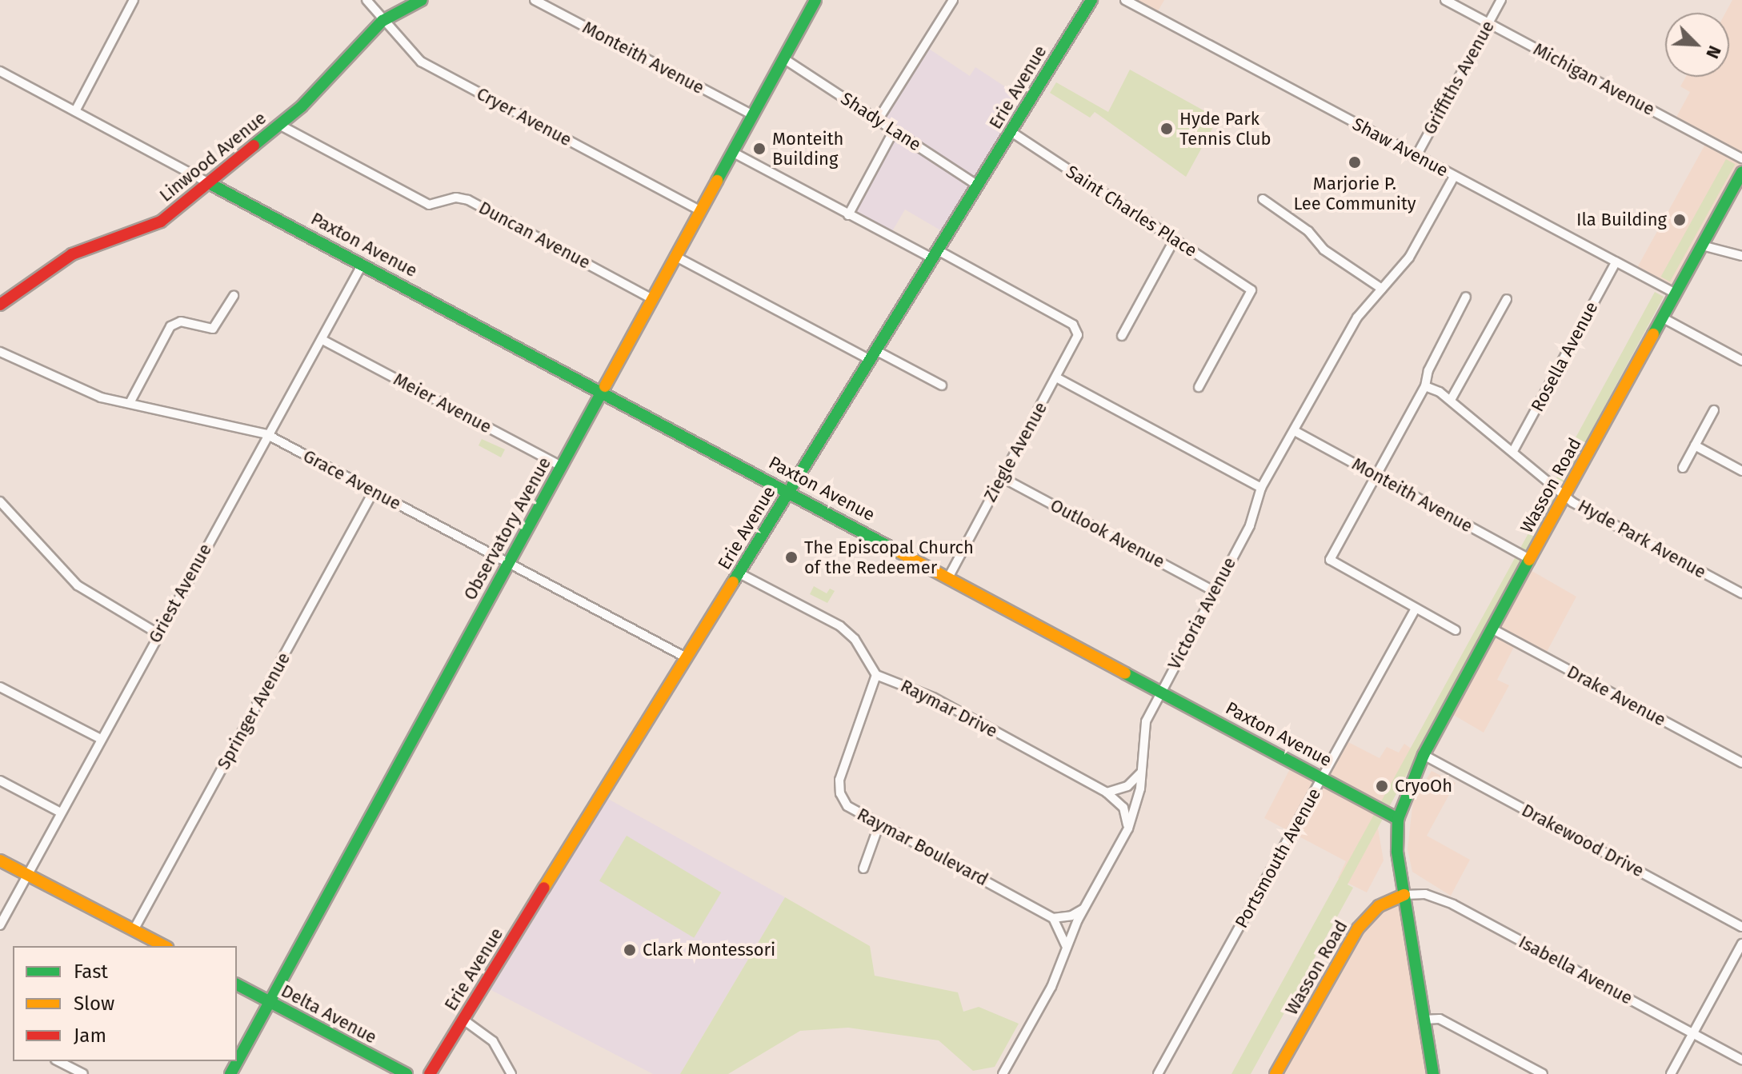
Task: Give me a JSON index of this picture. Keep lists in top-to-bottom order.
{
  "streets": {
    "street": [
      "Monteith Avenue",
      "Griffiths Avenue",
      "Michigan Avenue",
      "Erie Avenue",
      "Cryer Avenue",
      "Shady Lane",
      "Shaw Avenue",
      "Linwood Avenue",
      "Saint Charles Place",
      "Duncan Avenue",
      "Paxton Avenue",
      "Rosella Avenue",
      "Meier Avenue",
      "Ziegle Avenue",
      "Grace Avenue",
      "Wasson Road",
      "Observatory Avenue",
      "Outlook Avenue",
      "Hyde Park Avenue",
      "Griest Avenue",
      "Victoria Avenue",
      "Drake Avenue",
      "Raymar Drive",
      "Springer Avenue",
      "Drakewood Drive",
      "Raymar Boulevard",
      "Portsmouth Avenue",
      "Isabella Avenue",
      "Delta Avenue"
    ]
  },
  "crossings": [
    ["Monteith Avenue", "Wasson Road"],
    ["Monteith Avenue", "Observatory Avenue"],
    ["Monteith Avenue", "Victoria Avenue"],
    ["Griffiths Avenue", "Michigan Avenue"],
    ["Griffiths Avenue", "Shaw Avenue"],
    ["Erie Avenue", "Shady Lane"],
    ["Erie Avenue", "Saint Charles Place"],
    ["Erie Avenue", "Paxton Avenue"],
    ["Erie Avenue", "Ziegle Avenue"],
    ["Erie Avenue", "Grace Avenue"],
    ["Cryer Avenue", "Linwood Avenue"],
    ["Cryer Avenue", "Observatory Avenue"],
    ["Shady Lane", "Observatory Avenue"],
    ["Shaw Avenue", "Rosella Avenue"],
    ["Shaw Avenue", "Wasson Road"],
    ["Shaw Avenue", "Victoria Avenue"],
    ["Linwood Avenue", "Duncan Avenue"],
    ["Linwood Avenue", "Paxton Avenue"],
    ["Duncan Avenue", "Observatory Avenue"],
    ["Paxton Avenue", "Ziegle Avenue"],
    ["Paxton Avenue", "Wasson Road"],
    ["Paxton Avenue", "Observatory Avenue"],
    ["Paxton Avenue", "Griest Avenue"],
    ["Paxton Avenue", "Victoria Avenue"],
    ["Paxton Avenue", "Portsmouth Avenue"],
    ["Rosella Avenue", "Hyde Park Avenue"],
    ["Meier Avenue", "Observatory Avenue"],
    ["Meier Avenue", "Griest Avenue"],
    ["Ziegle Avenue", "Outlook Avenue"],
    ["Grace Avenue", "Observatory Avenue"],
    ["Grace Avenue", "Griest Avenue"],
    ["Grace Avenue", "Springer Avenue"],
    ["Wasson Road", "Hyde Park Avenue"],
    ["Wasson Road", "Drake Avenue"],
    ["Wasson Road", "Drakewood Drive"],
    ["Wasson Road", "Isabella Avenue"],
    ["Observatory Avenue", "Delta Avenue"],
    ["Outlook Avenue", "Victoria Avenue"],
    ["Victoria Avenue", "Raymar Drive"],
    ["Raymar Drive", "Raymar Boulevard"]
  ],
  "places": [
    "Hyde Park Tennis Club",
    "Monteith Building",
    "Marjorie P. Lee Community",
    "Ila Building",
    "The Episcopal Church of the Redeemer",
    "CryoOh",
    "Clark Montessori"
  ],
  "legend": ["Fast", "Slow", "Jam"],
  "north": "bottom right"
}
